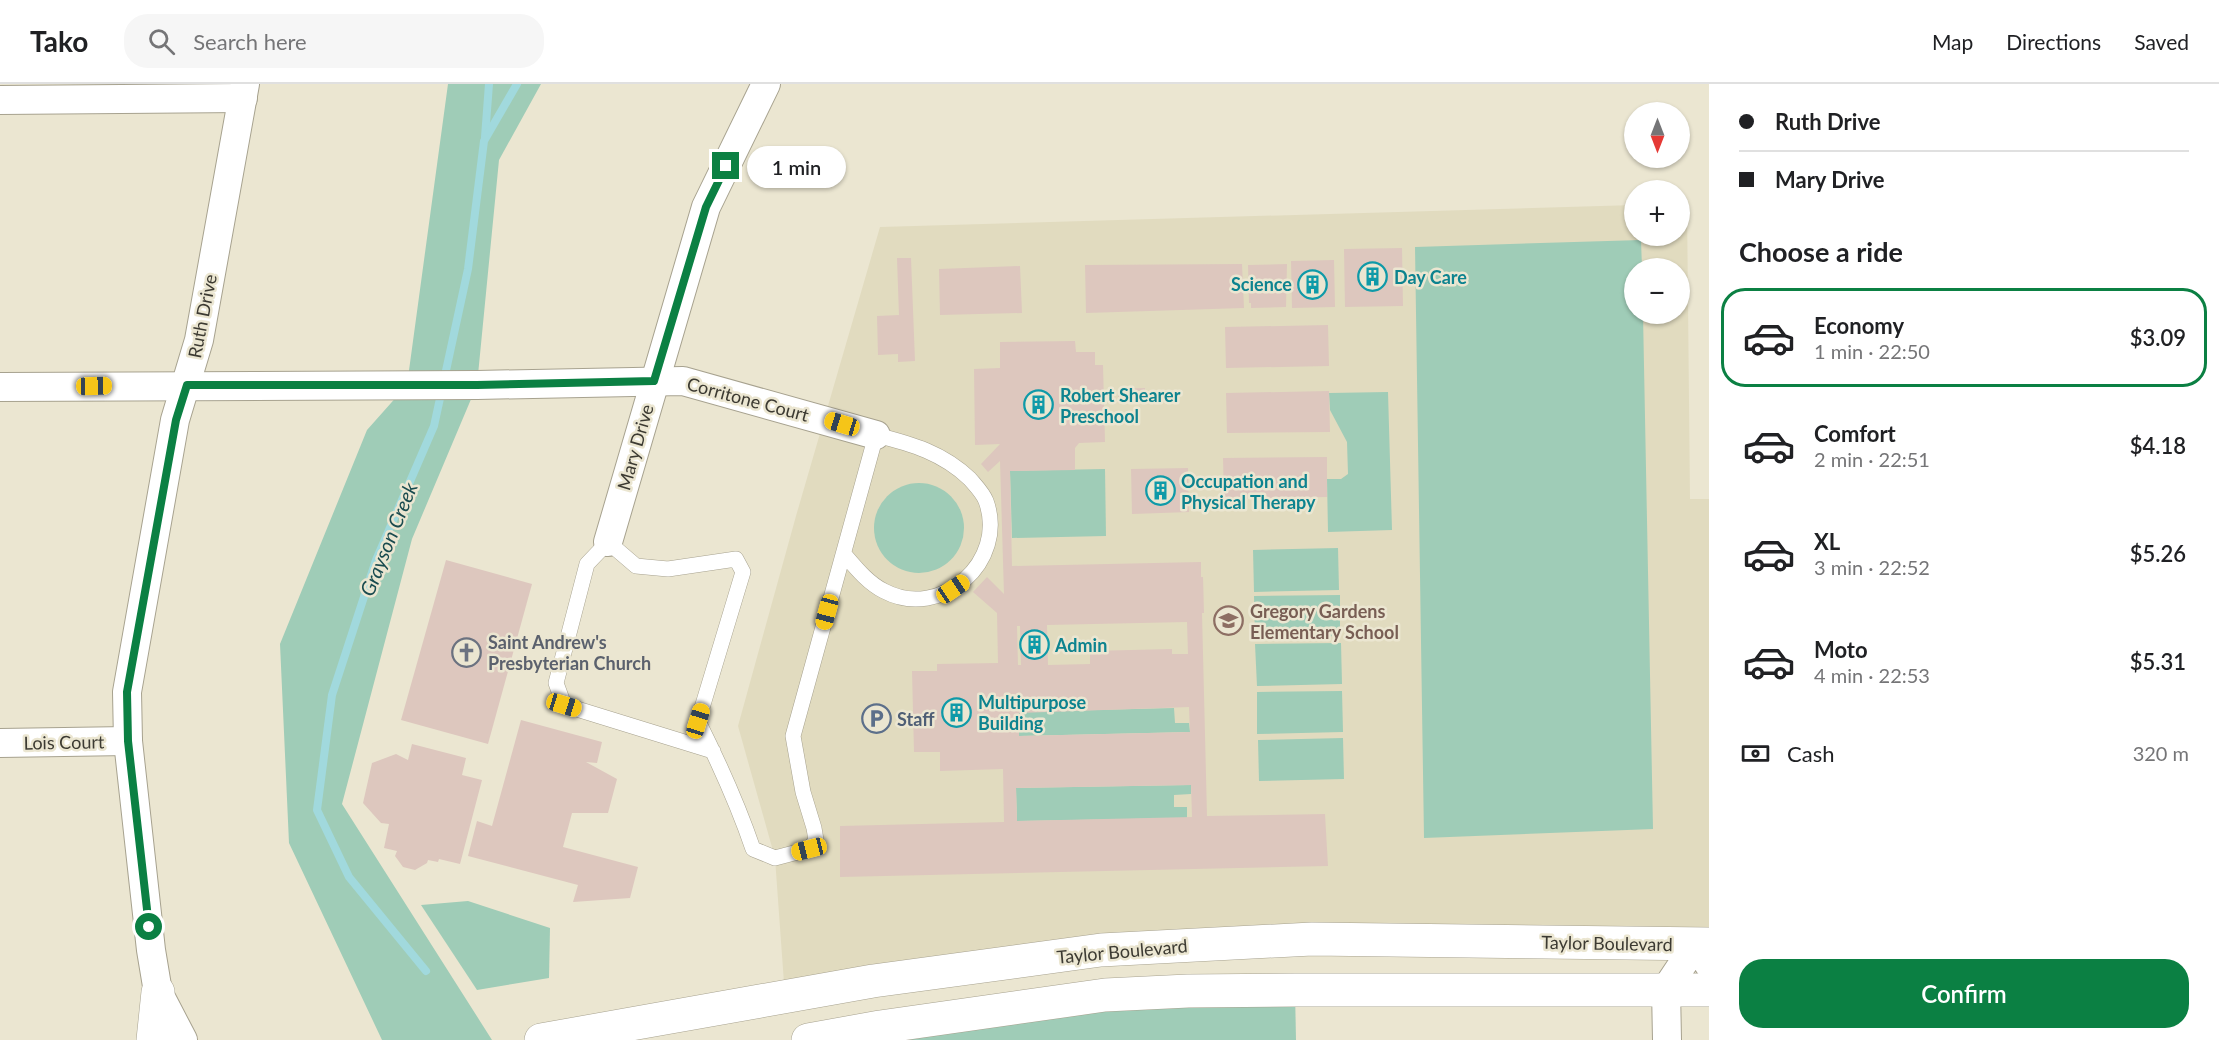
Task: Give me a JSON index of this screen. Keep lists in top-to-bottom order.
{
  "streets": {
    "main road": ["Taylor Boulevard"],
    "street": [
      "Ruth Drive",
      "Corritone Court",
      "Mary Drive",
      "Lois Court"
    ]
  },
  "crossings": [
    ["Ruth Drive", "Corritone Court"],
    ["Ruth Drive", "Lois Court"],
    ["Corritone Court", "Mary Drive"]
  ],
  "water": ["Grayson Creek"],
  "places": {
    "building": [
      "Day Care",
      "Science",
      "Robert Shearer Preschool",
      "Occupation and Physical Therapy",
      "Admin",
      "Multipurpose Building"
    ],
    "school or university": ["Gregory Gardens Elementary School"],
    "church": ["Saint Andrew's Presbyterian Church"],
    "parking": ["Staff"]
  },
  "north": "bottom",
  "page": {
    "header": "Tako",
    "search": "Search here",
    "nav": ["Map", "Directions", "Saved"],
    "banner": ["Ruth Drive", "Mary Drive"],
    "map_buttons": ["+", "−"],
    "bubble": "1 min",
    "heading": "Choose a ride",
    "list": [
      {
        "name": "Economy",
        "note": "1 min · 22:50",
        "value": "$3.09"
      },
      {
        "name": "Comfort",
        "note": "2 min · 22:51",
        "value": "$4.18"
      },
      {
        "name": "XL",
        "note": "3 min · 22:52",
        "value": "$5.26"
      },
      {
        "name": "Moto",
        "note": "4 min · 22:53",
        "value": "$5.31"
      }
    ],
    "pay": ["Cash", "320 m"],
    "buttons": "Confirm"
  }
}
